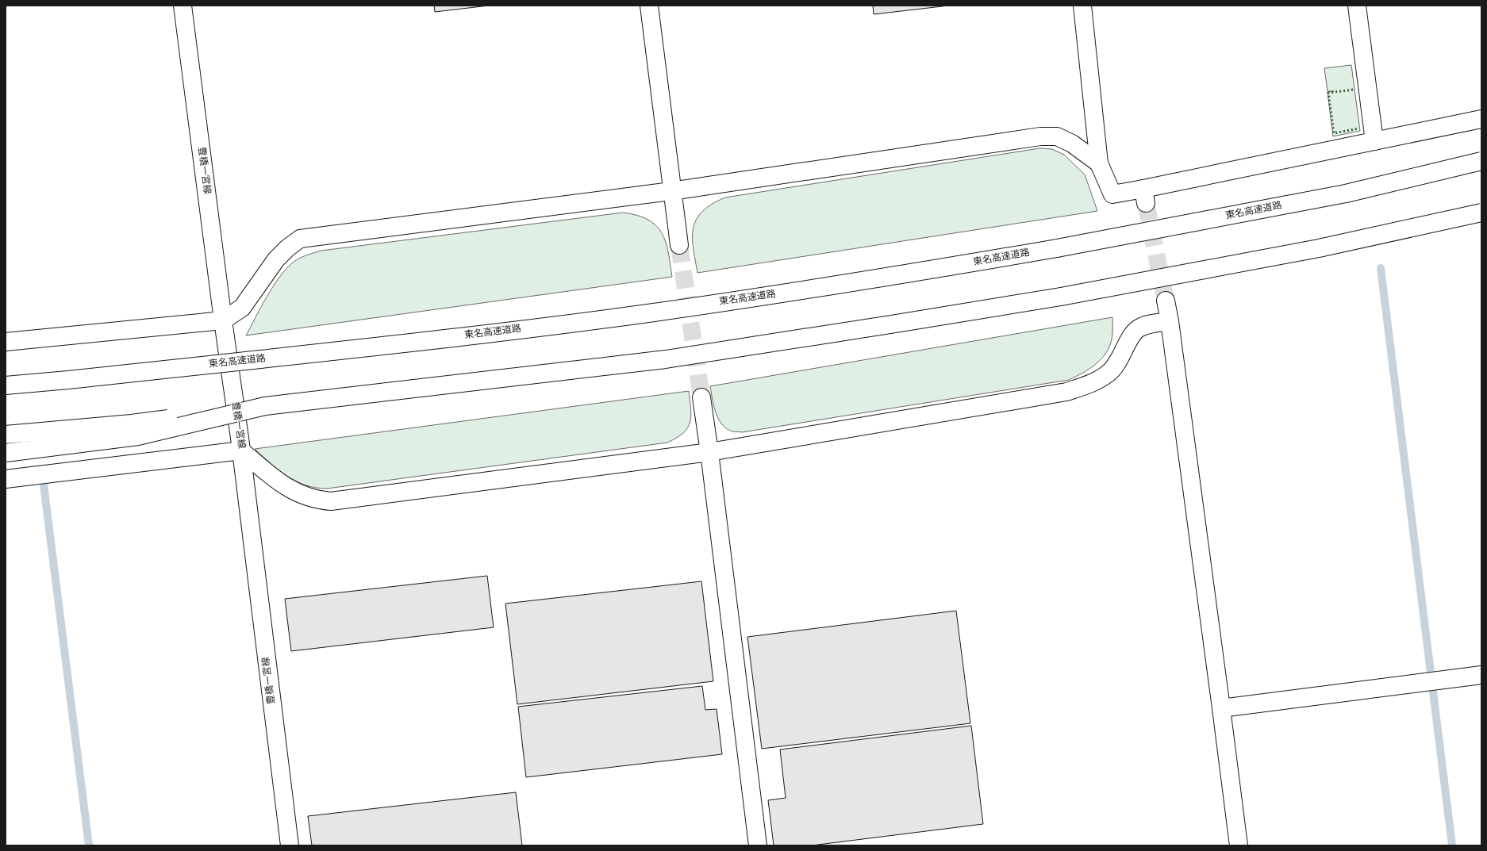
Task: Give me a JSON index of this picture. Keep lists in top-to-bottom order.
{
  "streets": {
    "main road": ["豊橋一宮線", "東名高速道路"]
  }
}
